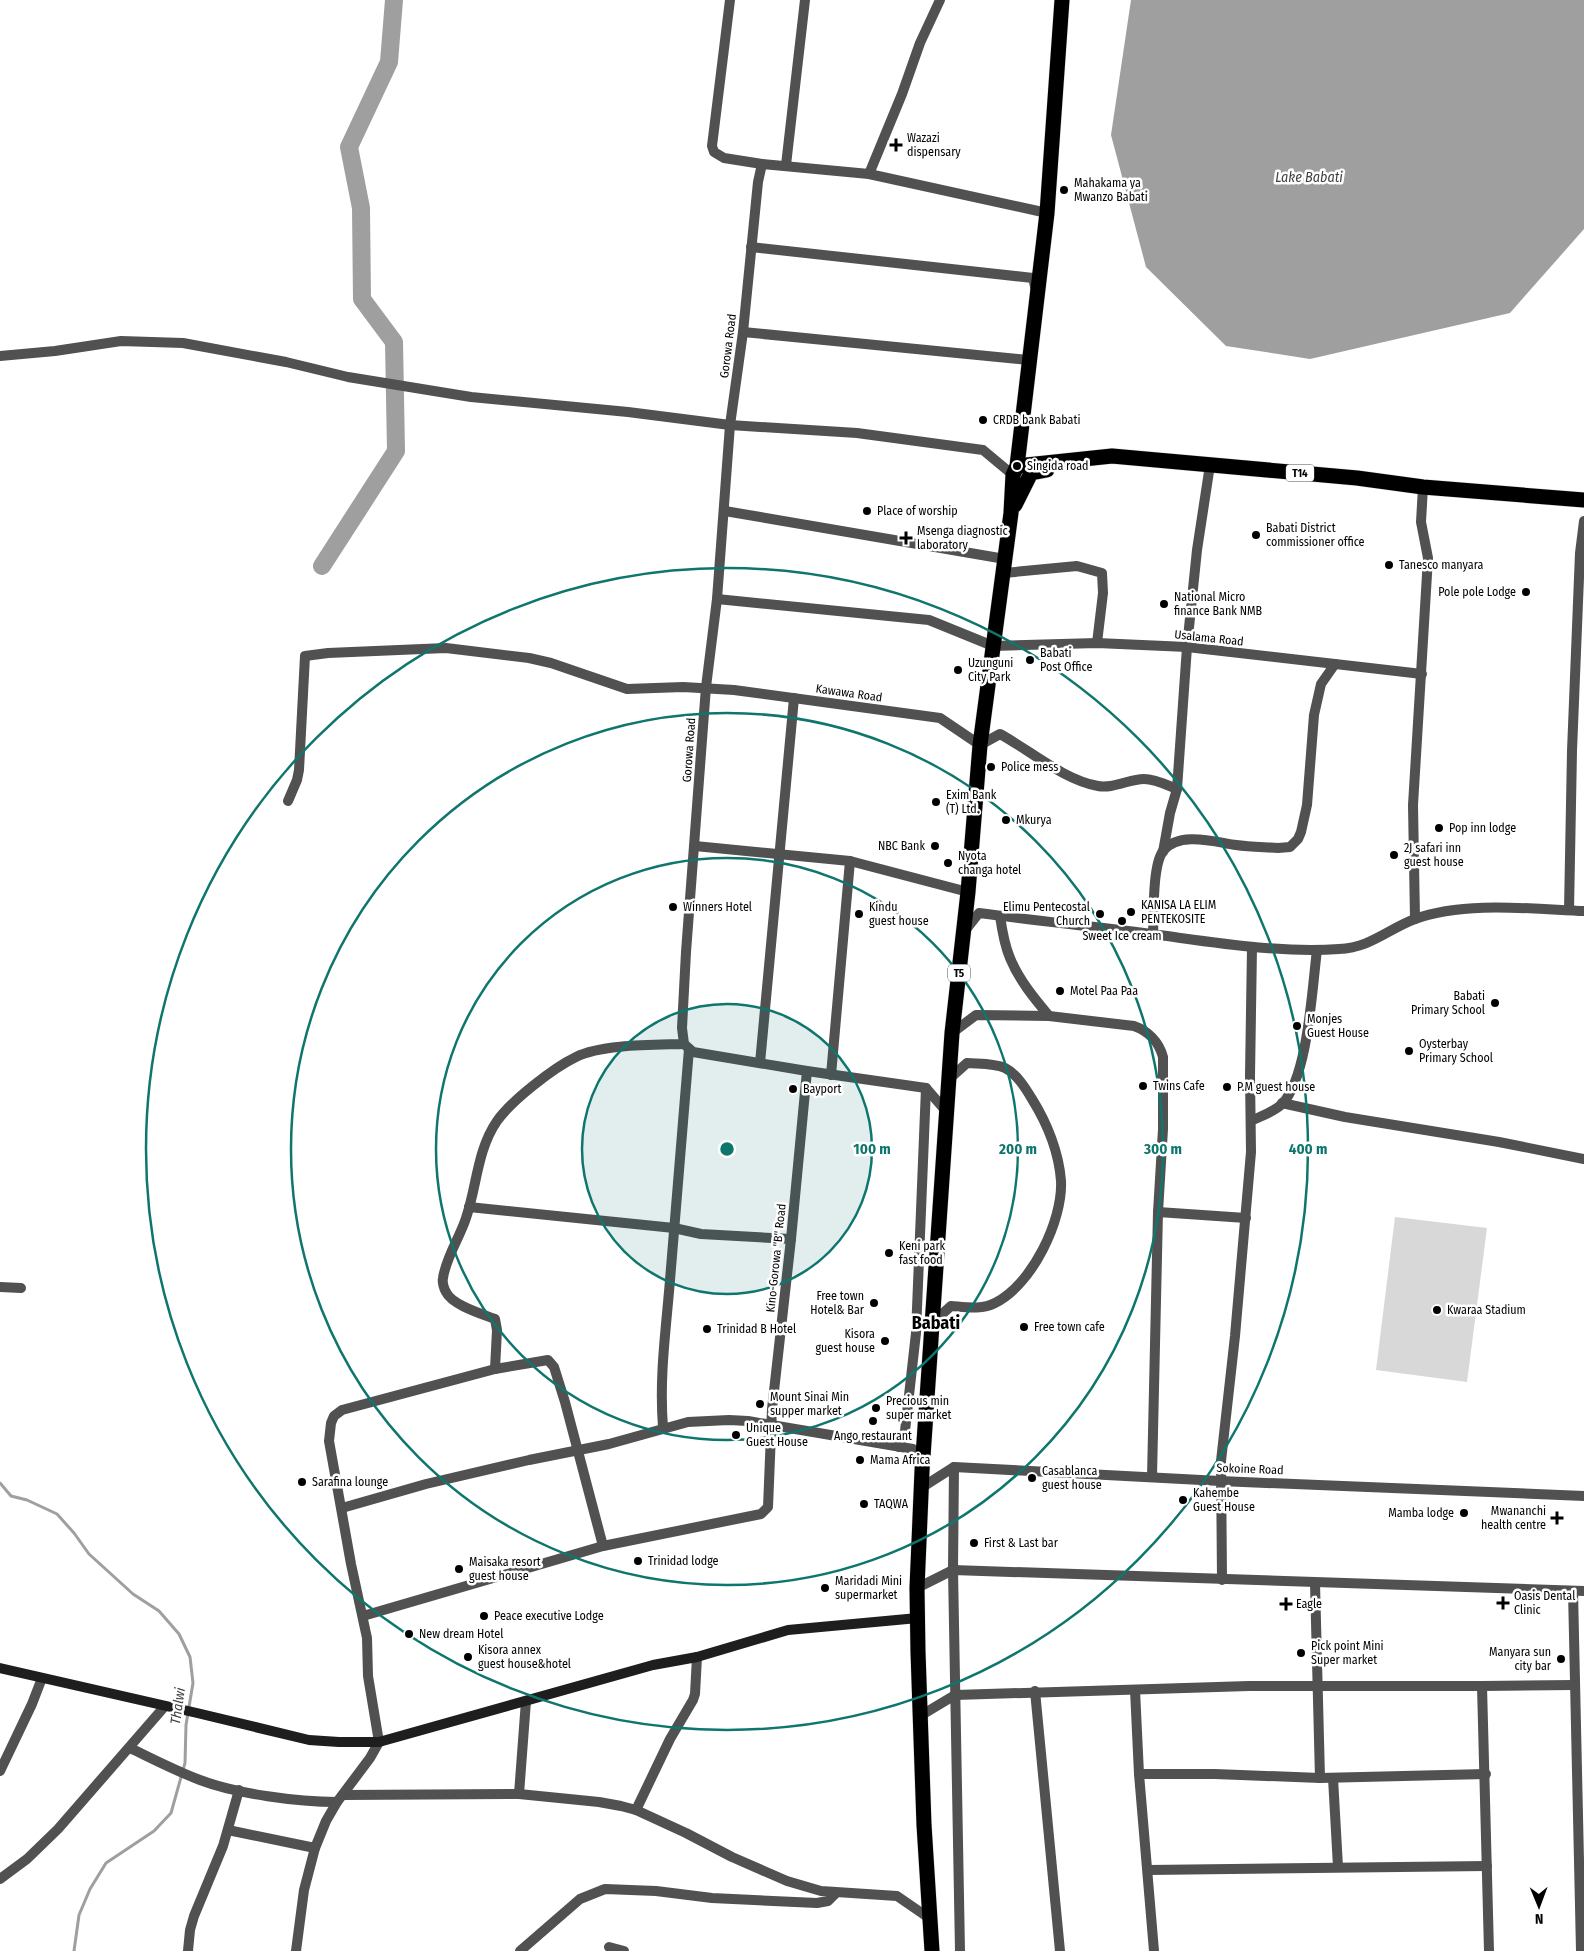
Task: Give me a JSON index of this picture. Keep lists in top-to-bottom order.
{
  "streets": {
    "highway": ["T14", "T5"],
    "street": [
      "Gorowa Road",
      "Usalama Road",
      "Kawawa Road",
      "Kino-Gorowa \"B\" Road",
      "Sokoine Road"
    ]
  },
  "crossings": [
    ["Gorowa Road", "Kawawa Road"],
    ["T14", "T5"],
    ["Usalama Road", "T5"],
    ["Kawawa Road", "T5"]
  ],
  "districts": ["Babati"],
  "water": ["Lake Babati", "Thalwi"],
  "places": {
    "health": [
      "Wazazi dispensary",
      "Msenga diagnostic laboratory",
      "Mwananchi health centre",
      "Oasis Dental Clinic",
      "Eagle"
    ],
    "other": [
      "Mahakama ya Mwanzo Babati",
      "CRDB bank Babati",
      "Singida road",
      "Place of worship",
      "Babati District commissioner office",
      "Tanesco manyara",
      "Pole pole Lodge",
      "National Micro finance Bank NMB",
      "Babati Post Office",
      "Uzunguni City Park",
      "Police mess",
      "Exim Bank (T) Ltd.",
      "Mkurya",
      "Pop inn lodge",
      "NBC Bank",
      "2J safari inn guest house",
      "Nyota changa hotel",
      "Winners Hotel",
      "KANISA LA ELIM PENTEKOSITE",
      "Kindu guest house",
      "Elimu Pentecostal Church",
      "Sweet Ice cream",
      "Motel Paa Paa",
      "Babati Primary School",
      "Monjes Guest House",
      "Oysterbay Primary School",
      "Twins Cafe",
      "P.M guest house",
      "Bayport",
      "Keni park fast food",
      "Free town Hotel& Bar",
      "Kwaraa Stadium",
      "Free town cafe",
      "Trinidad B Hotel",
      "Kisora guest house",
      "Mount Sinai Min supper market",
      "Precious min super market",
      "Ango restaurant",
      "Unique Guest House",
      "Mama Africa",
      "Casablanca guest house",
      "Sarafina lounge",
      "Kahembe Guest House",
      "TAQWA",
      "Mamba lodge",
      "First & Last bar",
      "Trinidad lodge",
      "Maisaka resort guest house",
      "Maridadi Mini supermarket",
      "Peace executive Lodge",
      "New dream Hotel",
      "Pick point Mini Super market",
      "Kisora annex guest house&hotel",
      "Manyara sun city bar"
    ]
  },
  "north": "bottom",
  "rings": [
    "100 m",
    "200 m",
    "300 m",
    "400 m"
  ]
}
